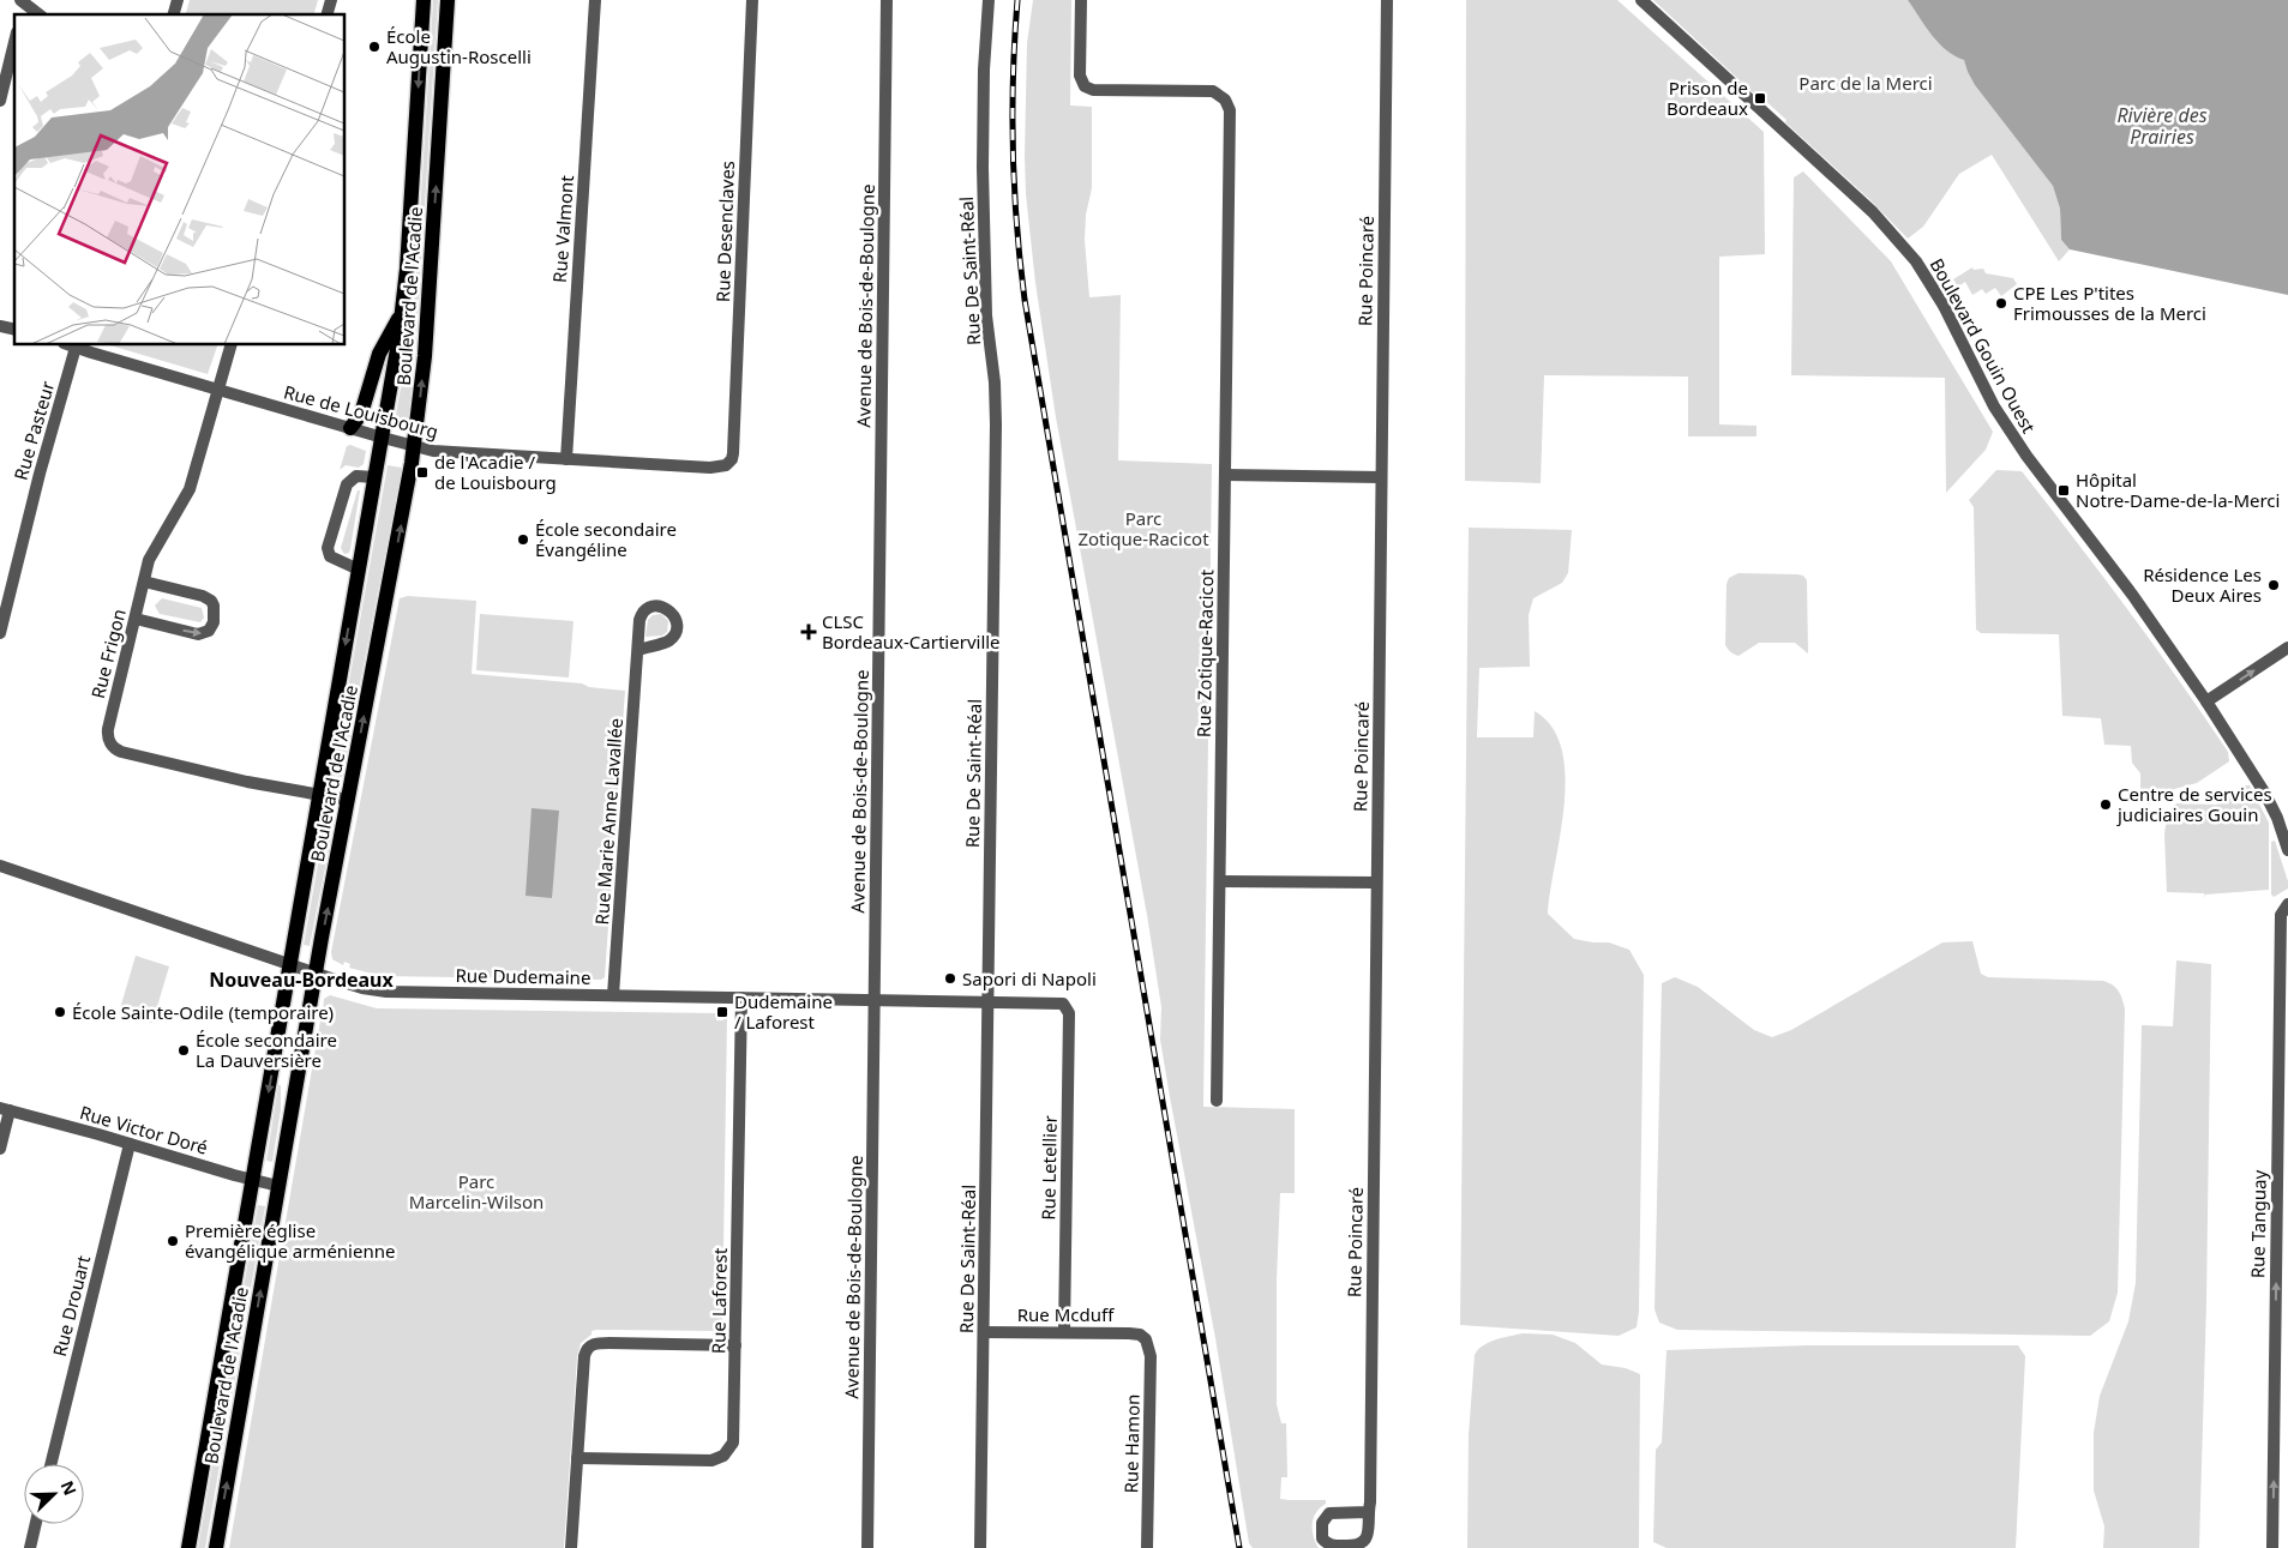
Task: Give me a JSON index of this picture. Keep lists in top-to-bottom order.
{
  "streets": {
    "main road": ["Boulevard de l'Acadie"],
    "street": [
      "Rue Valmont",
      "Rue Desenclaves",
      "Rue De Saint-Réal",
      "Rue Poincaré",
      "Avenue de Bois-de-Boulogne",
      "Boulevard Gouin Ouest",
      "Rue de Louisbourg",
      "Rue Pasteur",
      "Rue Frigon",
      "Rue Zotique-Racicot",
      "Rue Marie Anne Lavallée",
      "Rue Dudemaine",
      "Rue Victor Doré",
      "Rue Letellier",
      "Rue Tanguay",
      "Rue Laforest",
      "Rue Drouart",
      "Rue Mcduff",
      "Rue Hamon"
    ]
  },
  "crossings": [
    ["Rue Valmont", "Rue de Louisbourg"],
    ["Rue Desenclaves", "Rue de Louisbourg"],
    ["Rue De Saint-Réal", "Rue Dudemaine"],
    ["Rue De Saint-Réal", "Rue Mcduff"],
    ["Boulevard de l'Acadie", "Rue de Louisbourg"],
    ["Boulevard de l'Acadie", "Rue Frigon"],
    ["Boulevard de l'Acadie", "Rue Dudemaine"],
    ["Boulevard de l'Acadie", "Rue Victor Doré"],
    ["Avenue de Bois-de-Boulogne", "Rue Dudemaine"],
    ["Rue de Louisbourg", "Rue Pasteur"],
    ["Rue de Louisbourg", "Rue Frigon"],
    ["Rue Marie Anne Lavallée", "Rue Dudemaine"],
    ["Rue Dudemaine", "Rue Letellier"],
    ["Rue Dudemaine", "Rue Laforest"],
    ["Rue Victor Doré", "Rue Drouart"],
    ["Rue Letellier", "Rue Mcduff"],
    ["Rue Mcduff", "Rue Hamon"]
  ],
  "one_way": ["Rue Tanguay"],
  "districts": ["Nouveau-Bordeaux"],
  "water": ["Rivière des Prairies"],
  "parks": ["Parc de la Merci", "Parc Zotique-Racicot", "Parc Marcelin-Wilson"],
  "places": {
    "other": [
      "École Augustin-Roscelli",
      "CPE Les P'tites Frimousses de la Merci",
      "École secondaire Évangéline",
      "Résidence Les Deux Aires",
      "Centre de services judiciaires Gouin",
      "Sapori di Napoli",
      "École Sainte-Odile (temporaire)",
      "École secondaire La Dauversière",
      "Première église évangélique arménienne"
    ],
    "transit": [
      "Prison de Bordeaux",
      "de l'Acadie / de Louisbourg",
      "Hôpital Notre-Dame-de-la-Merci",
      "Dudemaine / Laforest"
    ],
    "health": ["CLSC Bordeaux-Cartierville"]
  },
  "north": "top right"
}
